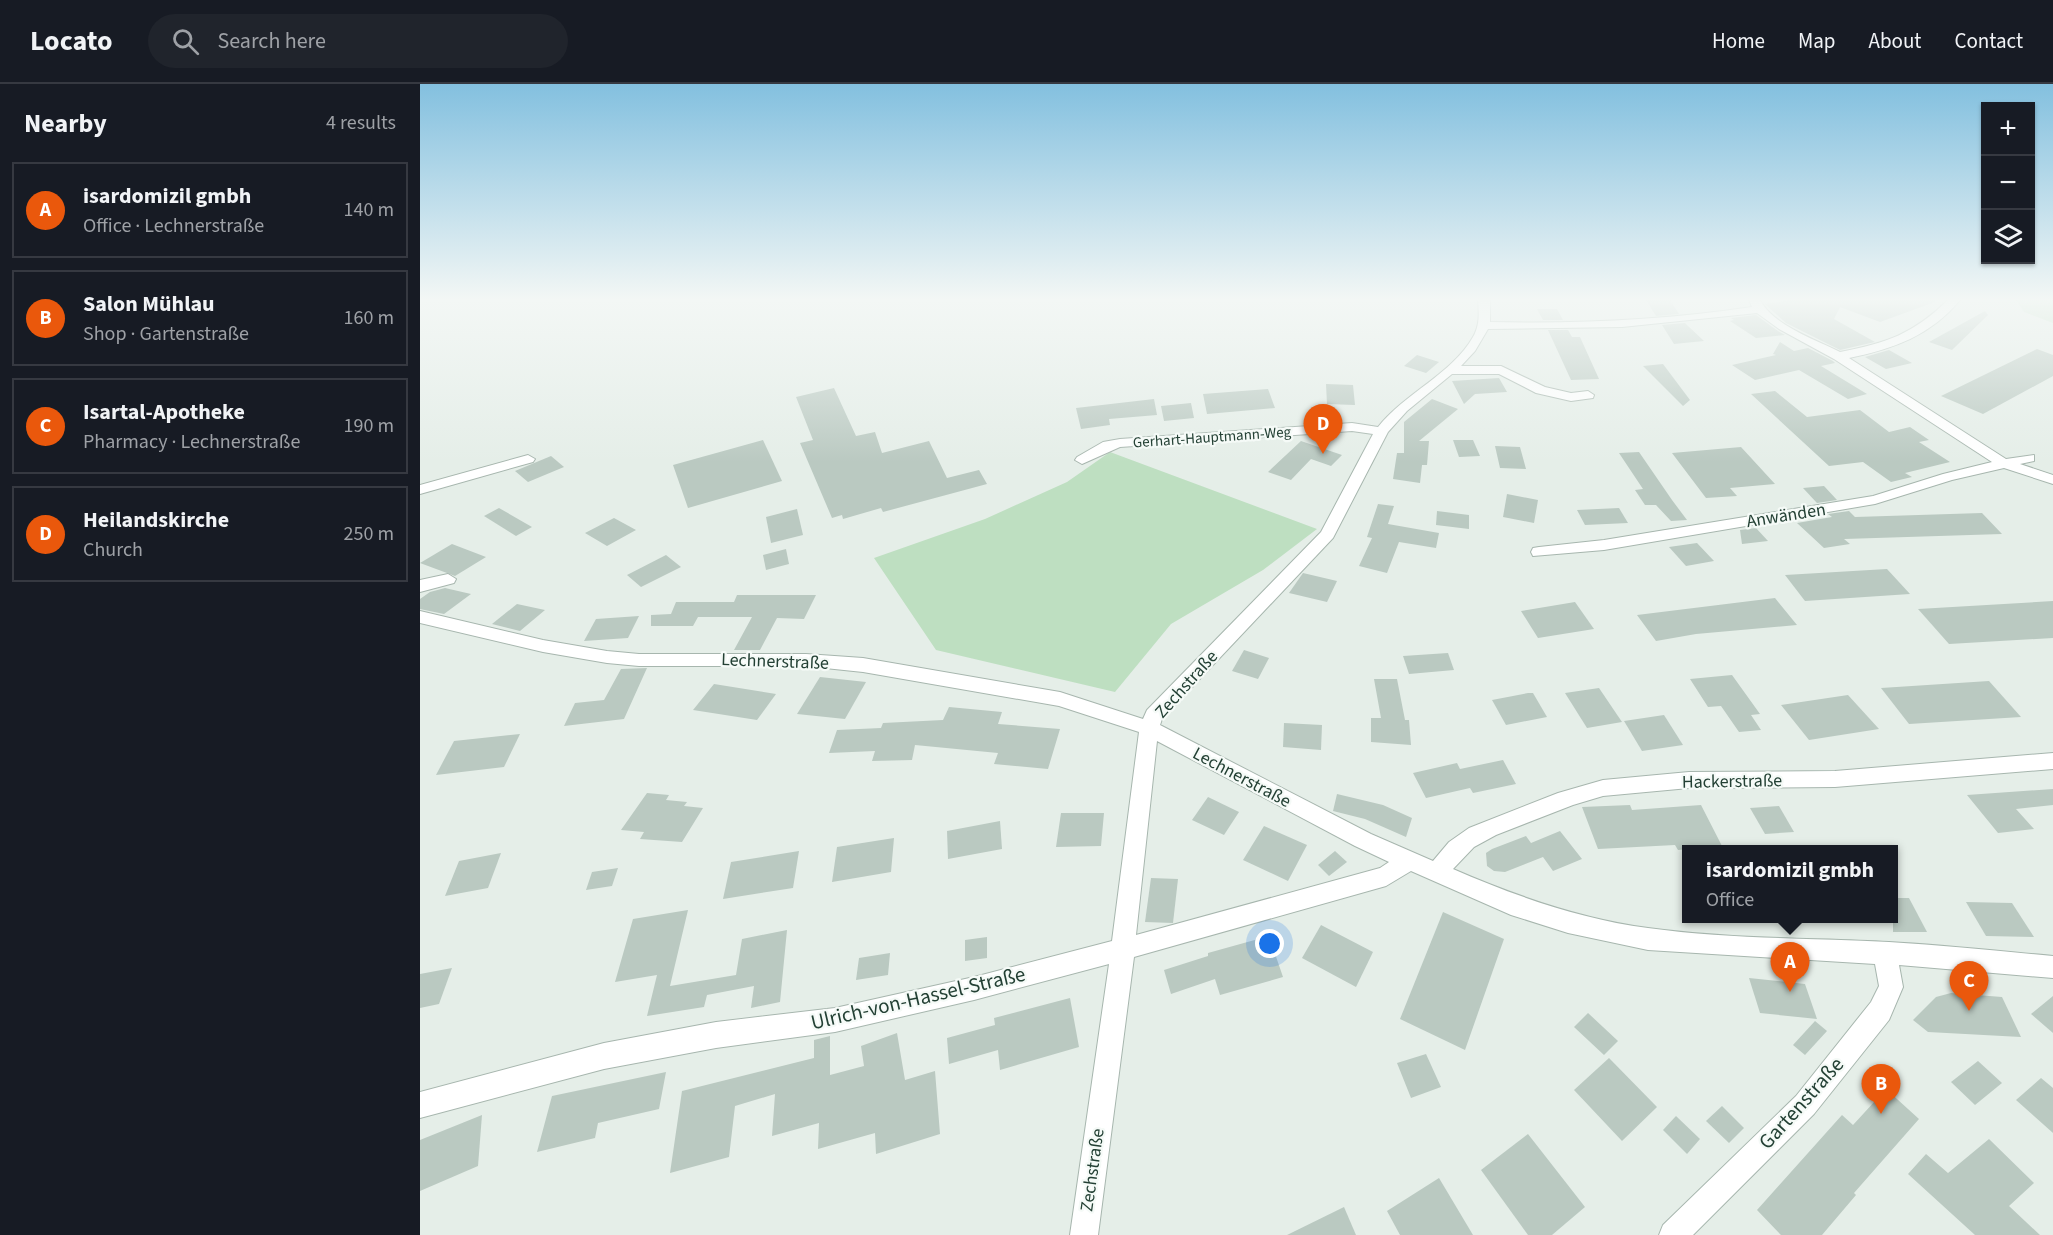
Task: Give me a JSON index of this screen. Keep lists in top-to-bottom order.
{
  "streets": {
    "street": [
      "Gerhart-Hauptmann-Weg",
      "Anwänden",
      "Lechnerstraße",
      "Zechstraße",
      "Hackerstraße",
      "Ulrich-von-Hassel-Straße",
      "Gartenstraße"
    ]
  },
  "crossings": [
    ["Gerhart-Hauptmann-Weg", "Zechstraße"],
    ["Lechnerstraße", "Zechstraße"],
    ["Lechnerstraße", "Hackerstraße"],
    ["Lechnerstraße", "Ulrich-von-Hassel-Straße"],
    ["Lechnerstraße", "Gartenstraße"],
    ["Zechstraße", "Ulrich-von-Hassel-Straße"]
  ],
  "page": {
    "header": "Locato",
    "search": "Search here",
    "nav": [
      "Home",
      "Map",
      "About",
      "Contact"
    ],
    "heading": ["Nearby", "4 results"],
    "map_buttons": ["+", "−"],
    "list": [
      {
        "mark": "A",
        "name": "isardomizil gmbh",
        "note": "Office · Lechnerstraße",
        "value": "140 m"
      },
      {
        "mark": "B",
        "name": "Salon Mühlau",
        "note": "Shop · Gartenstraße",
        "value": "160 m"
      },
      {
        "mark": "C",
        "name": "Isartal-Apotheke",
        "note": "Pharmacy · Lechnerstraße",
        "value": "190 m"
      },
      {
        "mark": "D",
        "name": "Heilandskirche",
        "note": "Church",
        "value": "250 m"
      }
    ],
    "pins": [
      "D",
      "A",
      "C",
      "B"
    ],
    "popup": ["isardomizil gmbh", "Office"]
  }
}
